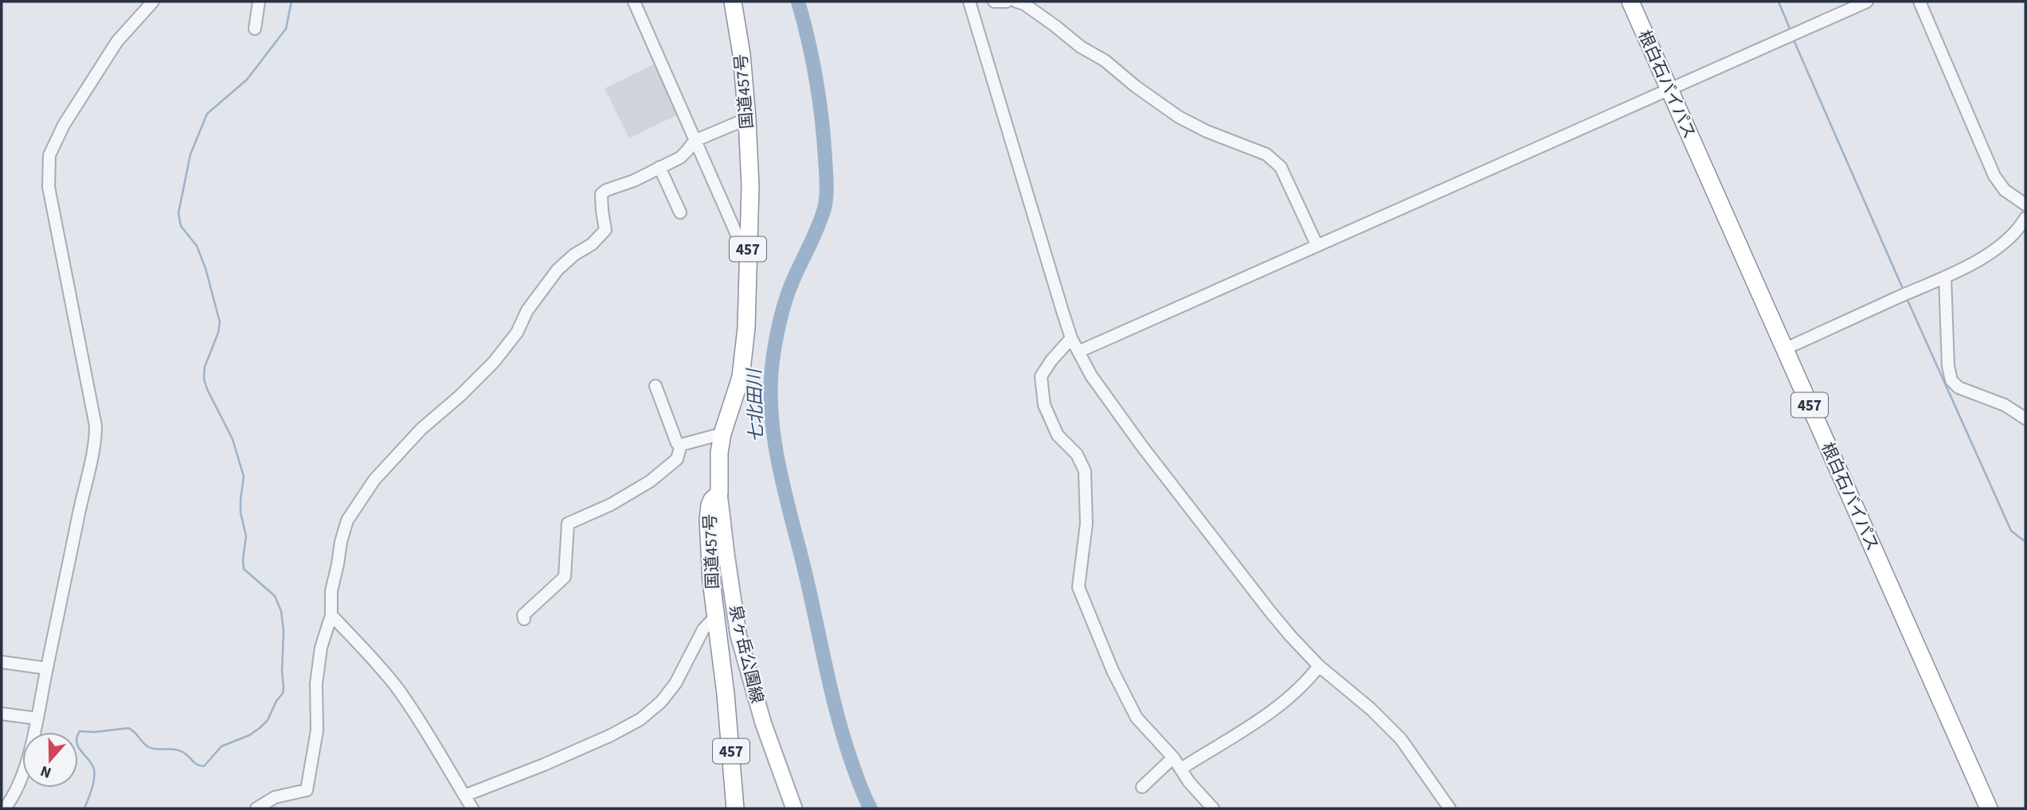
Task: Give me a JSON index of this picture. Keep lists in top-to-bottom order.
{
  "streets": {
    "highway": ["根白石バイパス", "国道457号", "457"],
    "main road": ["泉ヶ岳公園線"]
  },
  "crossings": [
    ["国道457号", "泉ヶ岳公園線"]
  ],
  "water": ["七北田川"],
  "north": "bottom"
}
